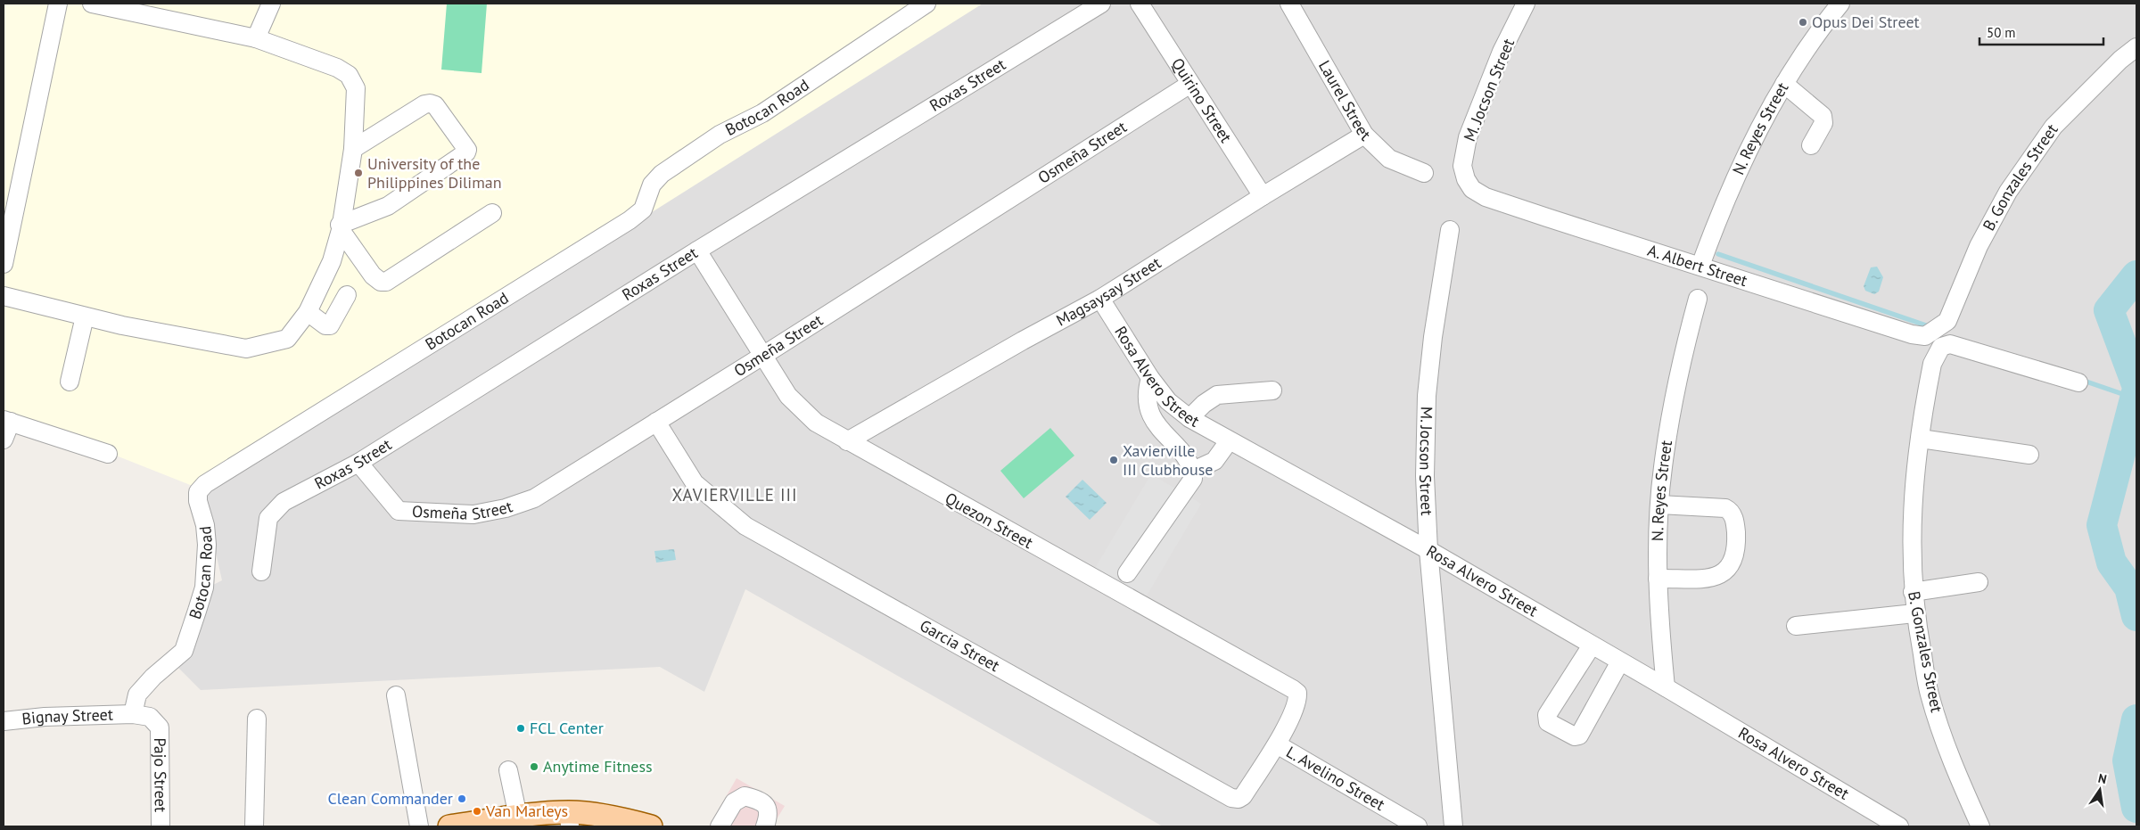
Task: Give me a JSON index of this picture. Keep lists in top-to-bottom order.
{
  "streets": {
    "street": [
      "Roxas Street",
      "M. Jocson Street",
      "Laurel Street",
      "Quirino Street",
      "Botocan Road",
      "N. Reyes Street",
      "Osmeña Street",
      "B. Gonzales Street",
      "A. Albert Street",
      "Magsaysay Street",
      "Rosa Alvero Street",
      "Quezon Street",
      "Garcia Street",
      "Bignay Street",
      "Pajo Street",
      "L. Avelino Street"
    ]
  },
  "crossings": [
    ["Roxas Street", "Osmeña Street"],
    ["Roxas Street", "Quezon Street"],
    ["M. Jocson Street", "A. Albert Street"],
    ["M. Jocson Street", "Rosa Alvero Street"],
    ["Laurel Street", "Magsaysay Street"],
    ["Quirino Street", "Osmeña Street"],
    ["Quirino Street", "Magsaysay Street"],
    ["Botocan Road", "Bignay Street"],
    ["Botocan Road", "Pajo Street"],
    ["N. Reyes Street", "A. Albert Street"],
    ["N. Reyes Street", "Rosa Alvero Street"],
    ["Osmeña Street", "Quezon Street"],
    ["Osmeña Street", "Garcia Street"],
    ["B. Gonzales Street", "A. Albert Street"],
    ["Magsaysay Street", "Rosa Alvero Street"],
    ["Magsaysay Street", "Quezon Street"],
    ["Quezon Street", "Garcia Street"],
    ["Quezon Street", "L. Avelino Street"],
    ["Garcia Street", "L. Avelino Street"],
    ["Bignay Street", "Pajo Street"]
  ],
  "districts": ["XAVIERVILLE III"],
  "places": [
    "Opus Dei Street",
    "University of the Philippines Diliman",
    "Xavierville III Clubhouse",
    "FCL Center",
    "Anytime Fitness",
    "Clean Commander",
    "Van Marleys"
  ],
  "scale_bar": "50 m",
  "north": "top"
}
